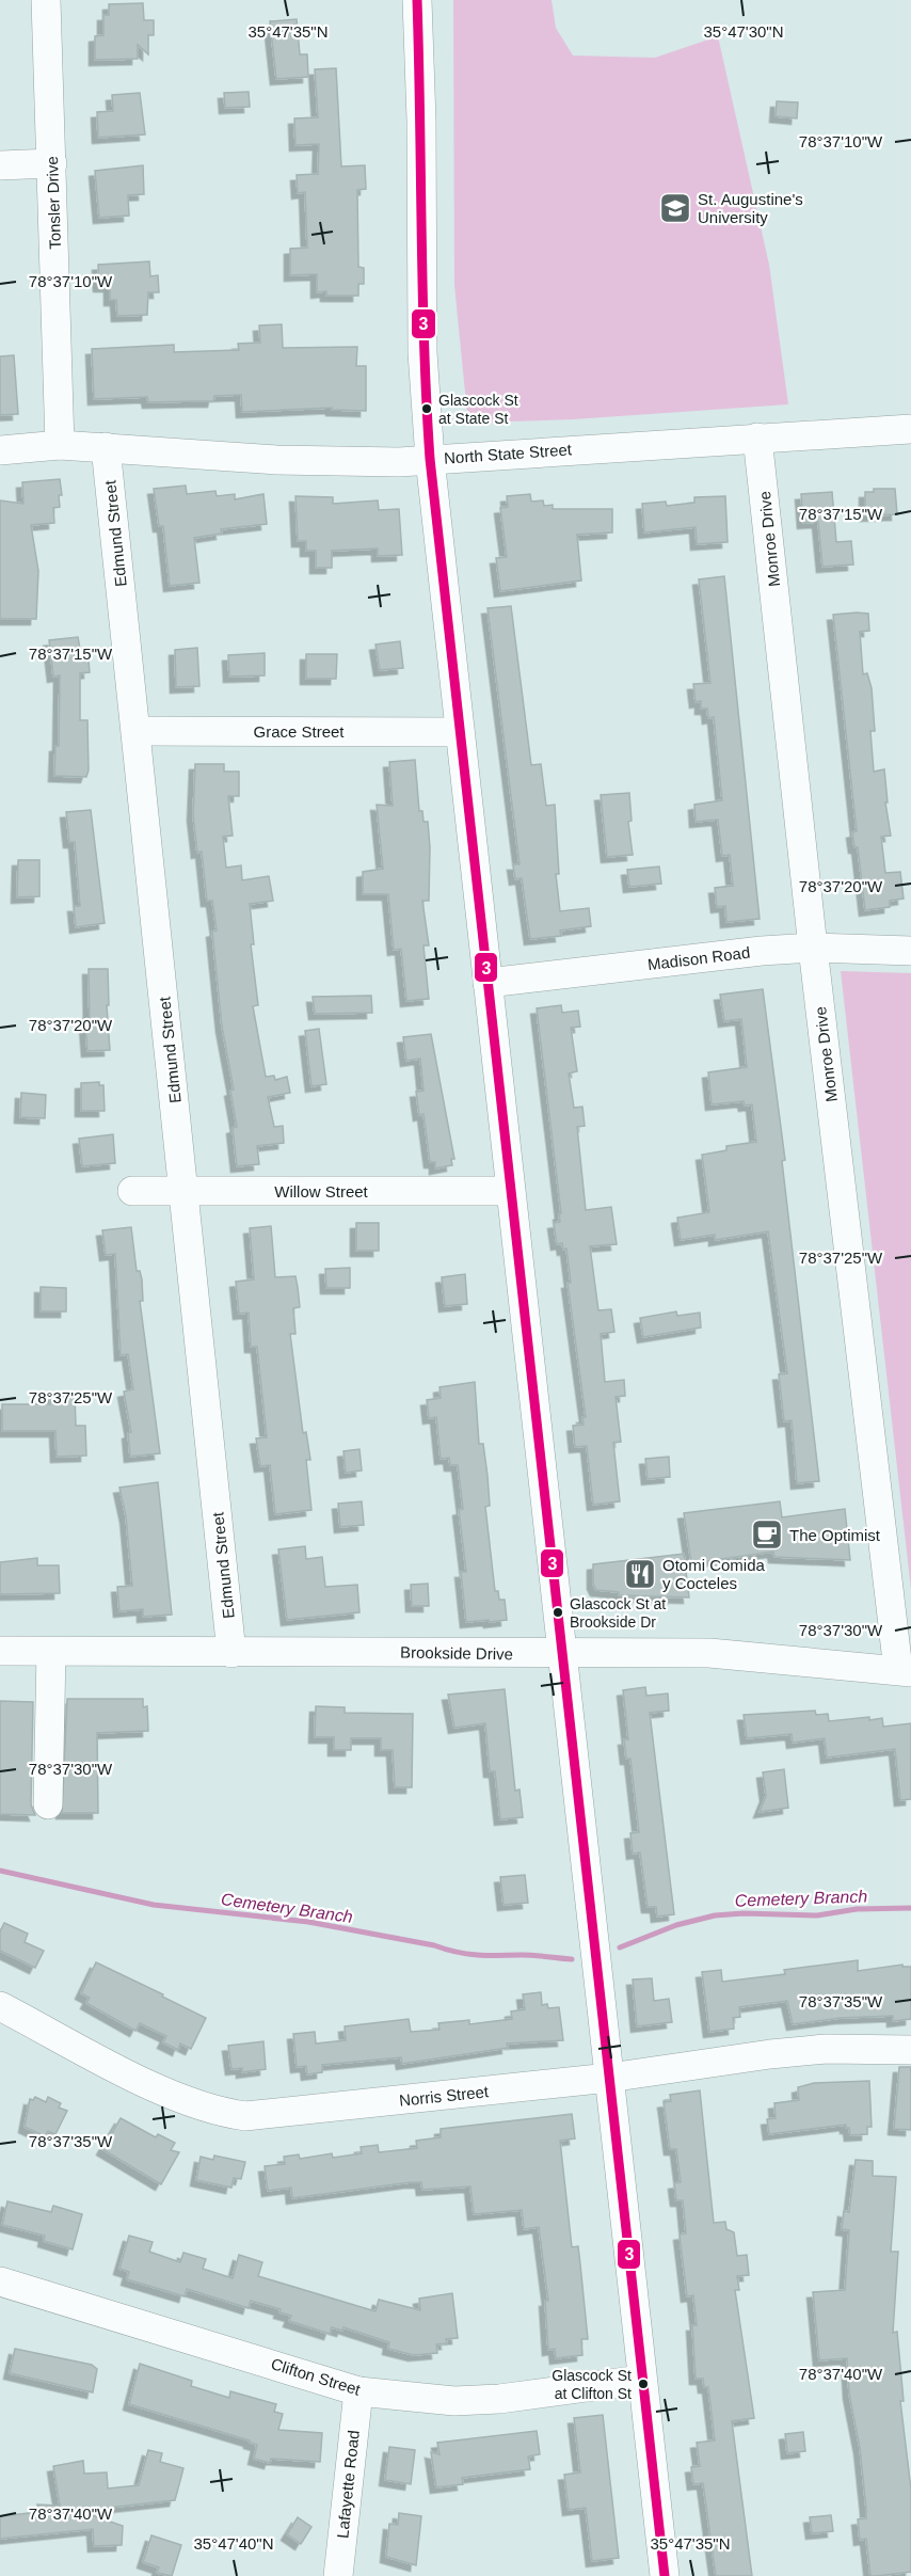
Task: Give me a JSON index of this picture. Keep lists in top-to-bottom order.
{
  "streets": {
    "street": [
      "Tonsler Drive",
      "North State Street",
      "Edmund Street",
      "Monroe Drive",
      "Grace Street",
      "Madison Road",
      "Willow Street",
      "Brookside Drive",
      "Norris Street",
      "Clifton Street",
      "Lafayette Road"
    ]
  },
  "crossings": [
    ["Tonsler Drive", "North State Street"],
    ["North State Street", "Edmund Street"],
    ["North State Street", "Monroe Drive"],
    ["Edmund Street", "Grace Street"],
    ["Edmund Street", "Willow Street"],
    ["Edmund Street", "Brookside Drive"],
    ["Monroe Drive", "Madison Road"],
    ["Monroe Drive", "Brookside Drive"],
    ["Clifton Street", "Lafayette Road"]
  ],
  "water": ["Cemetery Branch"],
  "places": {
    "school or university": ["St. Augustine's University"],
    "other": ["Glascock St at State St", "Glascock St at Brookside Dr", "Glascock St at Clifton St"],
    "cafe": ["The Optimist"],
    "restaurant": ["Otomi Comida y Cocteles"]
  },
  "lines": ["transit line 3"],
  "coordinates": [
    "35°47'35\"N",
    "35°47'30\"N",
    "78°37'10\"W",
    "78°37'15\"W",
    "78°37'20\"W",
    "78°37'25\"W",
    "78°37'30\"W",
    "78°37'35\"W",
    "78°37'40\"W",
    "35°47'40\"N"
  ]
}
